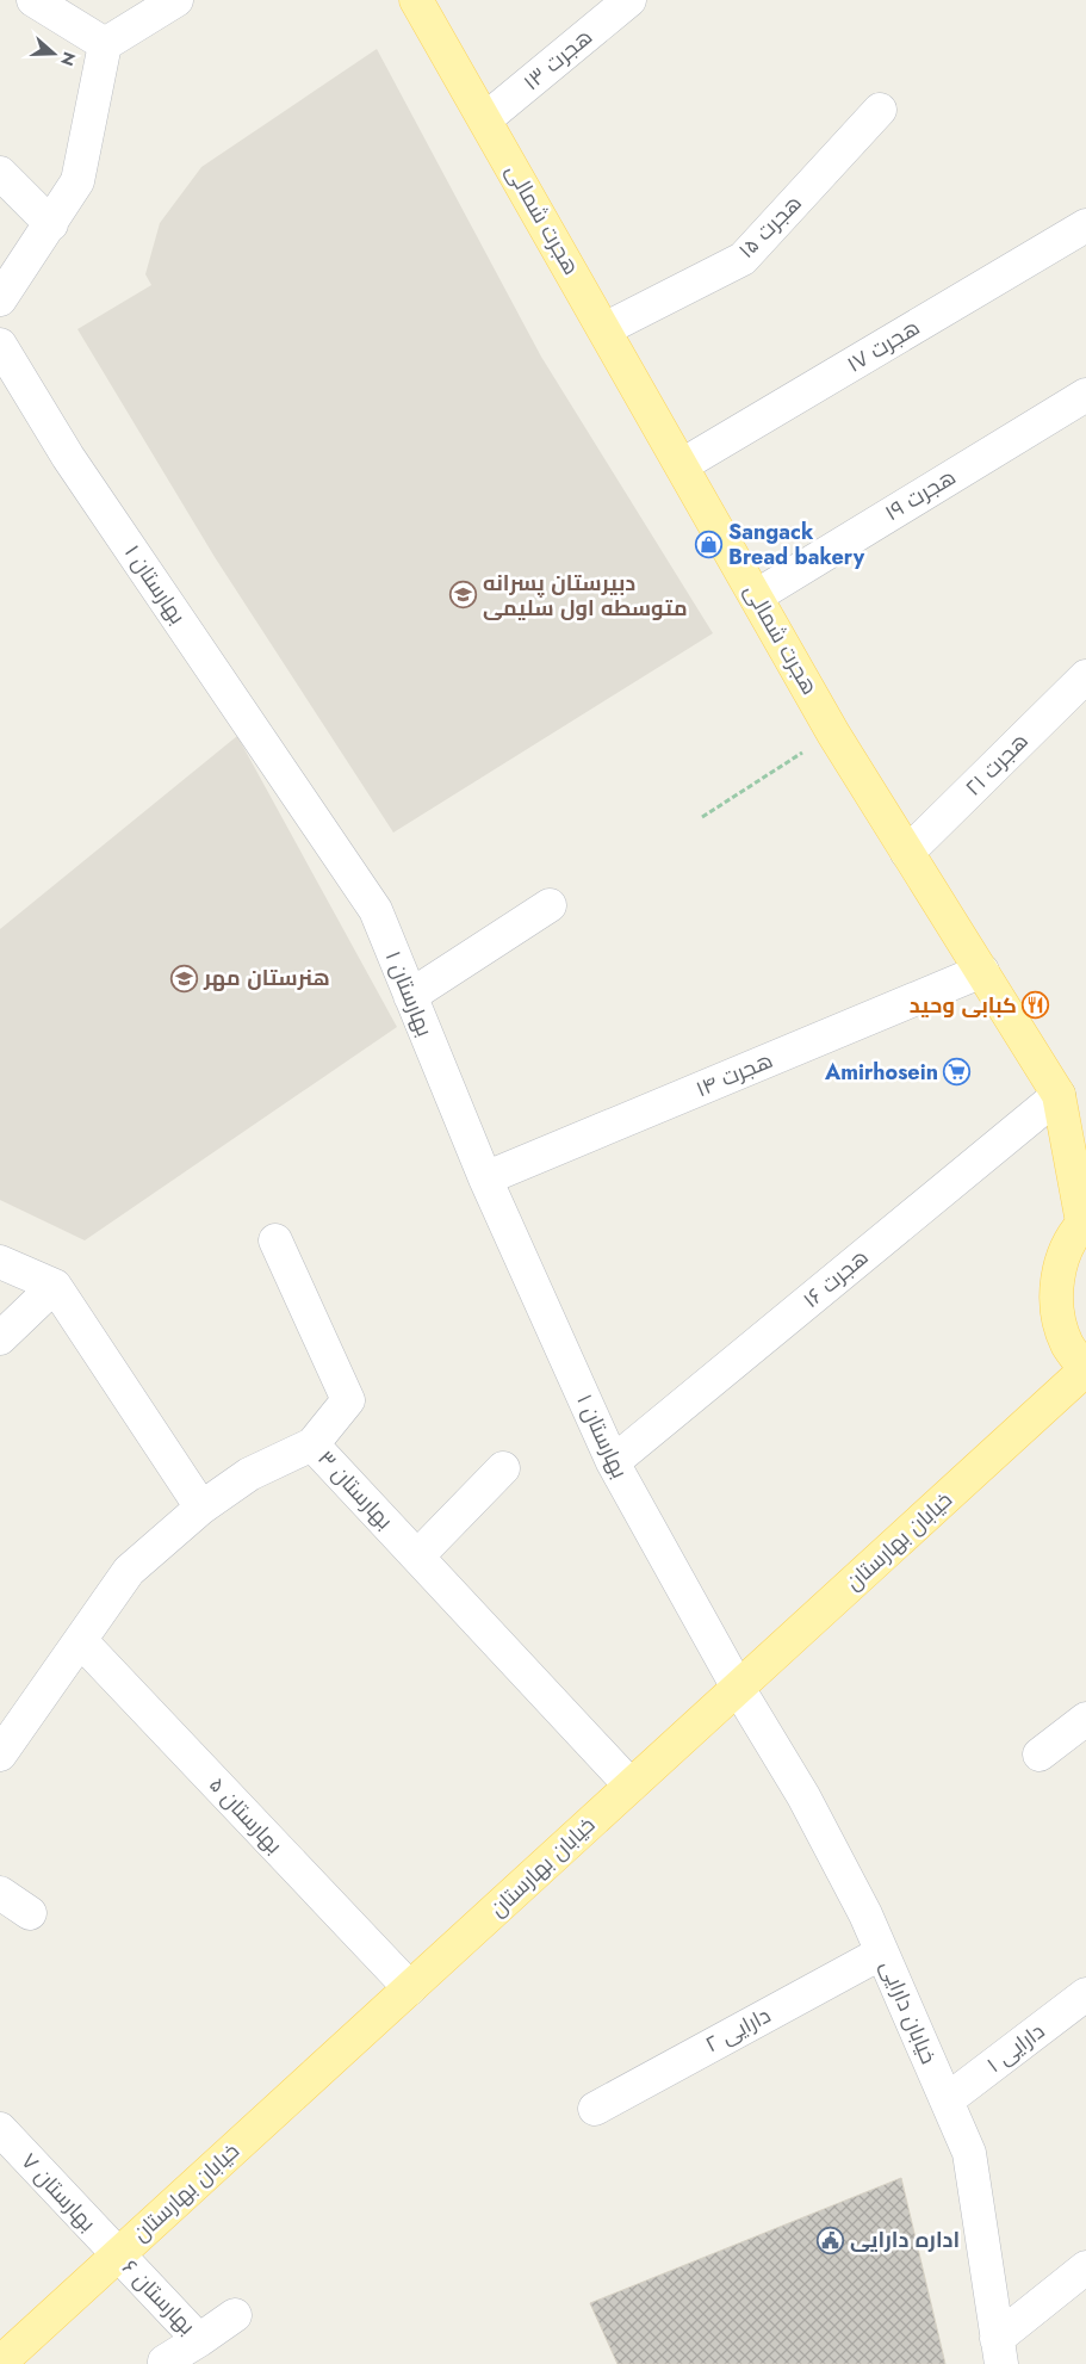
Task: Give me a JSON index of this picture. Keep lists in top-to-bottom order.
{
  "streets": {
    "main road": ["هجرت شمالی", "خیابان بهارستان"],
    "street": [
      "هجرت ۱۳",
      "هجرت ۱۵",
      "هجرت ۱۷",
      "هجرت ۱۹",
      "بهارستان ۱",
      "هجرت ۲۱",
      "هجرت ۱۴",
      "هجرت ۱۶",
      "بهارستان ۳",
      "بهارستان ۵",
      "خیابان دارایی",
      "دارایی ۲",
      "دارایی ۱",
      "بهارستان ۷",
      "بهارستان ۶"
    ]
  },
  "crossings": [
    ["هجرت ۱۳", "هجرت شمالی"],
    ["هجرت شمالی", "هجرت ۱۵"],
    ["هجرت شمالی", "هجرت ۱۷"],
    ["هجرت شمالی", "هجرت ۱۹"],
    ["هجرت شمالی", "هجرت ۲۱"],
    ["هجرت شمالی", "هجرت ۱۴"],
    ["هجرت شمالی", "هجرت ۱۶"],
    ["بهارستان ۱", "هجرت ۱۴"],
    ["بهارستان ۱", "هجرت ۱۶"],
    ["بهارستان ۱", "خیابان بهارستان"],
    ["بهارستان ۱", "خیابان دارایی"],
    ["بهارستان ۳", "خیابان بهارستان"],
    ["بهارستان ۳", "بهارستان ۵"],
    ["خیابان بهارستان", "بهارستان ۵"],
    ["خیابان بهارستان", "خیابان دارایی"],
    ["خیابان بهارستان", "بهارستان ۷"],
    ["خیابان بهارستان", "بهارستان ۶"],
    ["خیابان دارایی", "دارایی ۲"],
    ["خیابان دارایی", "دارایی ۱"],
    ["بهارستان ۷", "بهارستان ۶"]
  ],
  "places": {
    "shop": ["Sangack Bread bakery"],
    "school or university": ["دبیرستان پسرانه متوسطه اول سلیمی", "هنرستان مهر"],
    "restaurant": ["کبابی وحید"],
    "supermarket": ["Amirhosein"],
    "public building": ["اداره دارایی"]
  },
  "north": "right"
}
